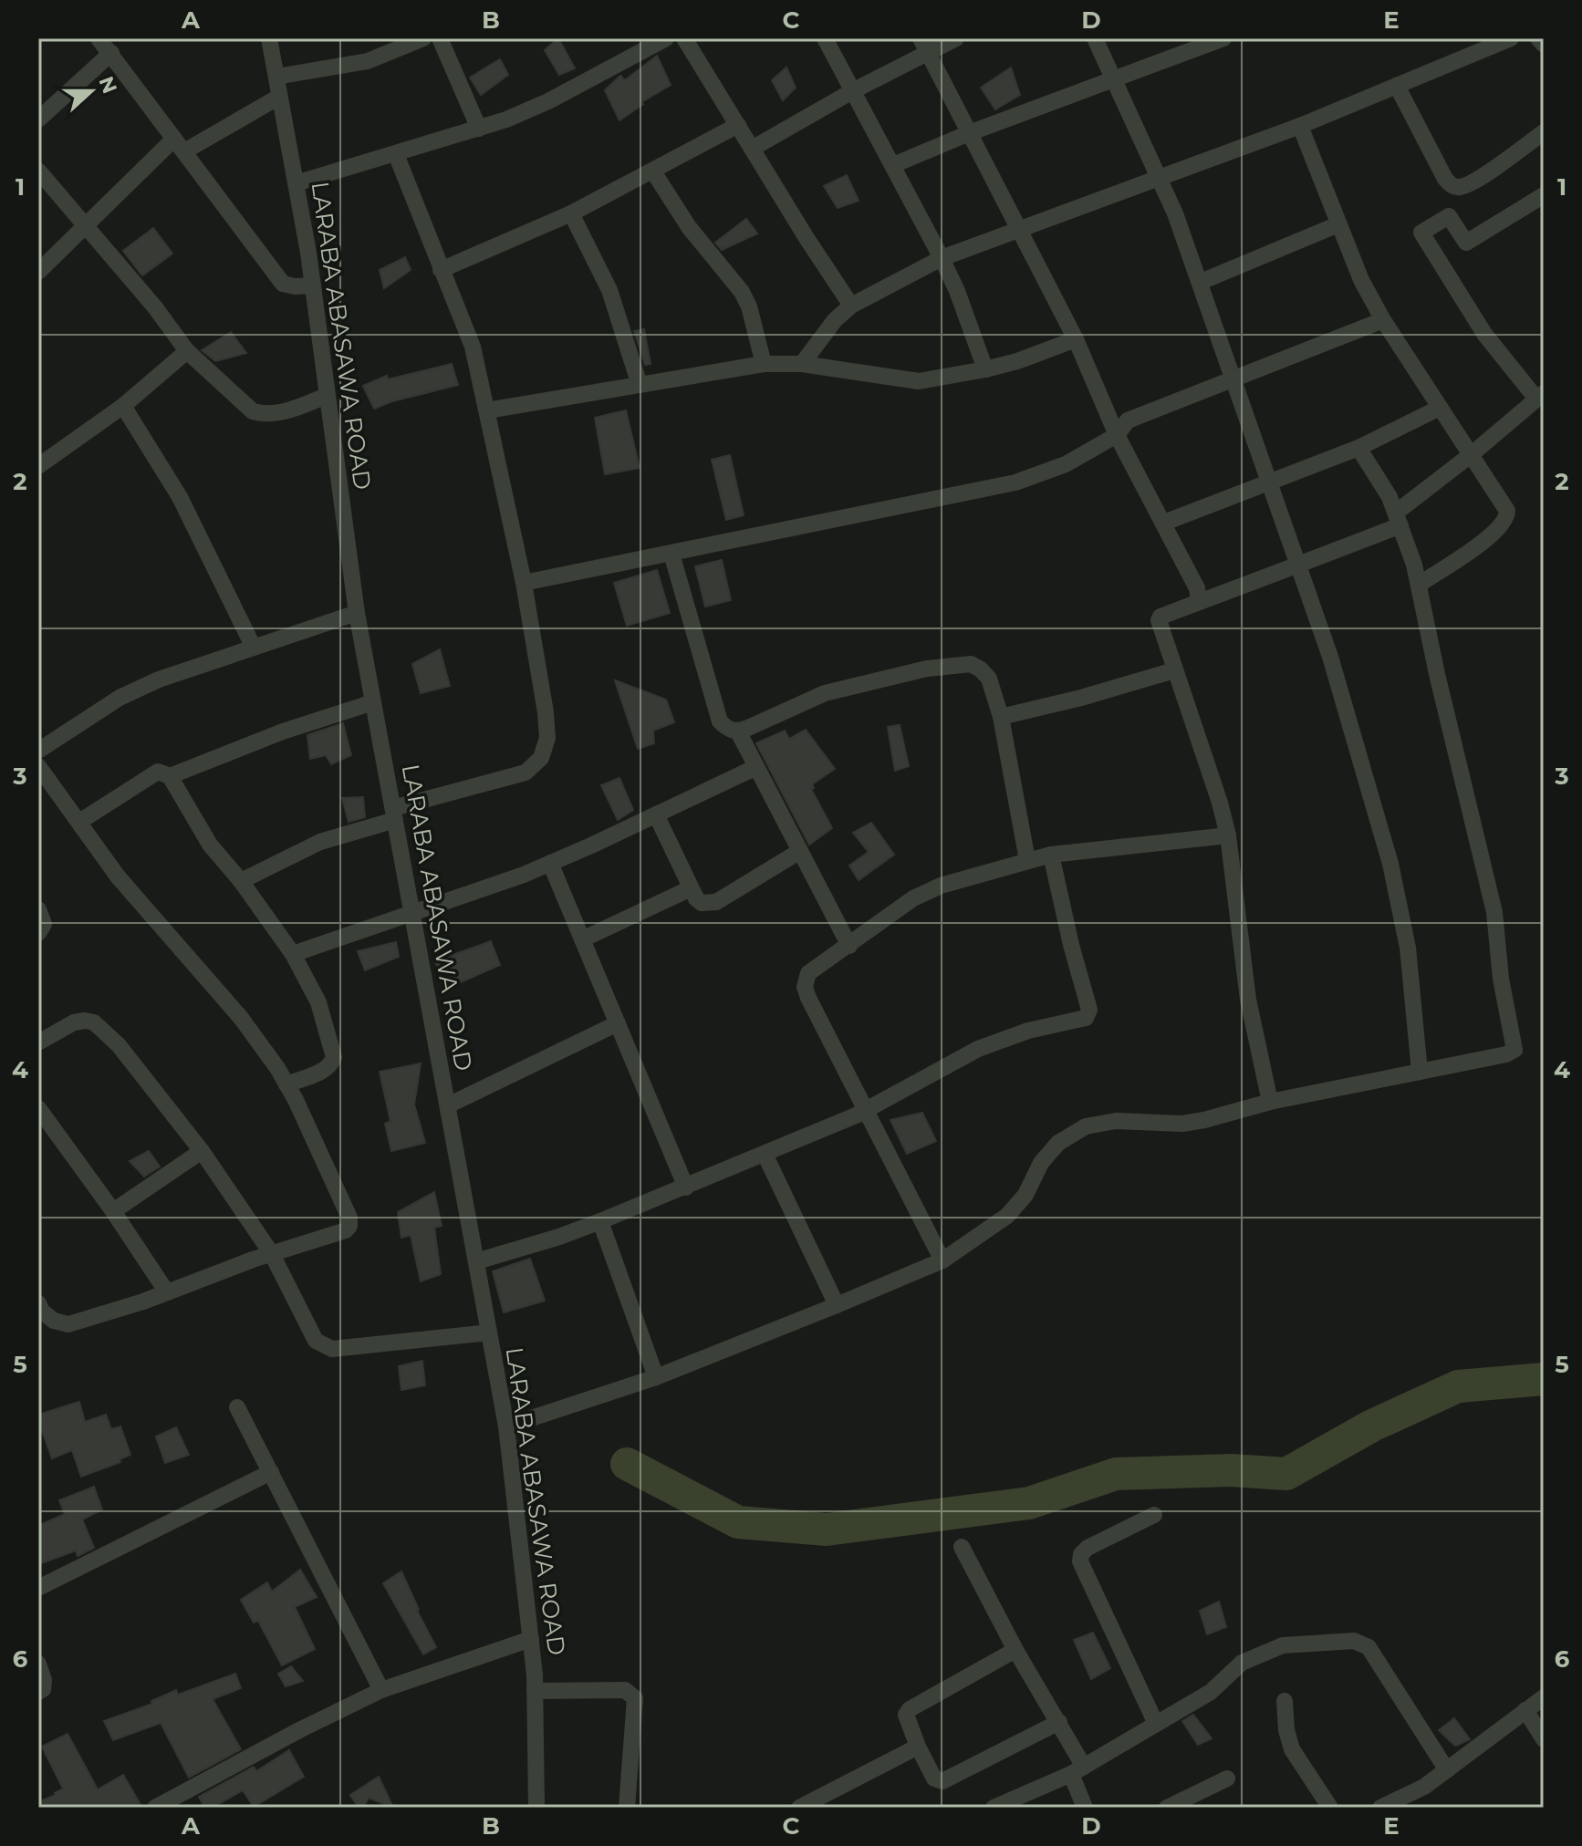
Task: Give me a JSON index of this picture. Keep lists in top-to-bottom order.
{
  "streets": {
    "street": ["LARABA ABASAWA ROAD"]
  },
  "north": "right",
  "grid": {
    "columns": [
      "A",
      "B",
      "C",
      "D",
      "E"
    ],
    "rows": [
      "1",
      "2",
      "3",
      "4",
      "5",
      "6"
    ]
  }
}
